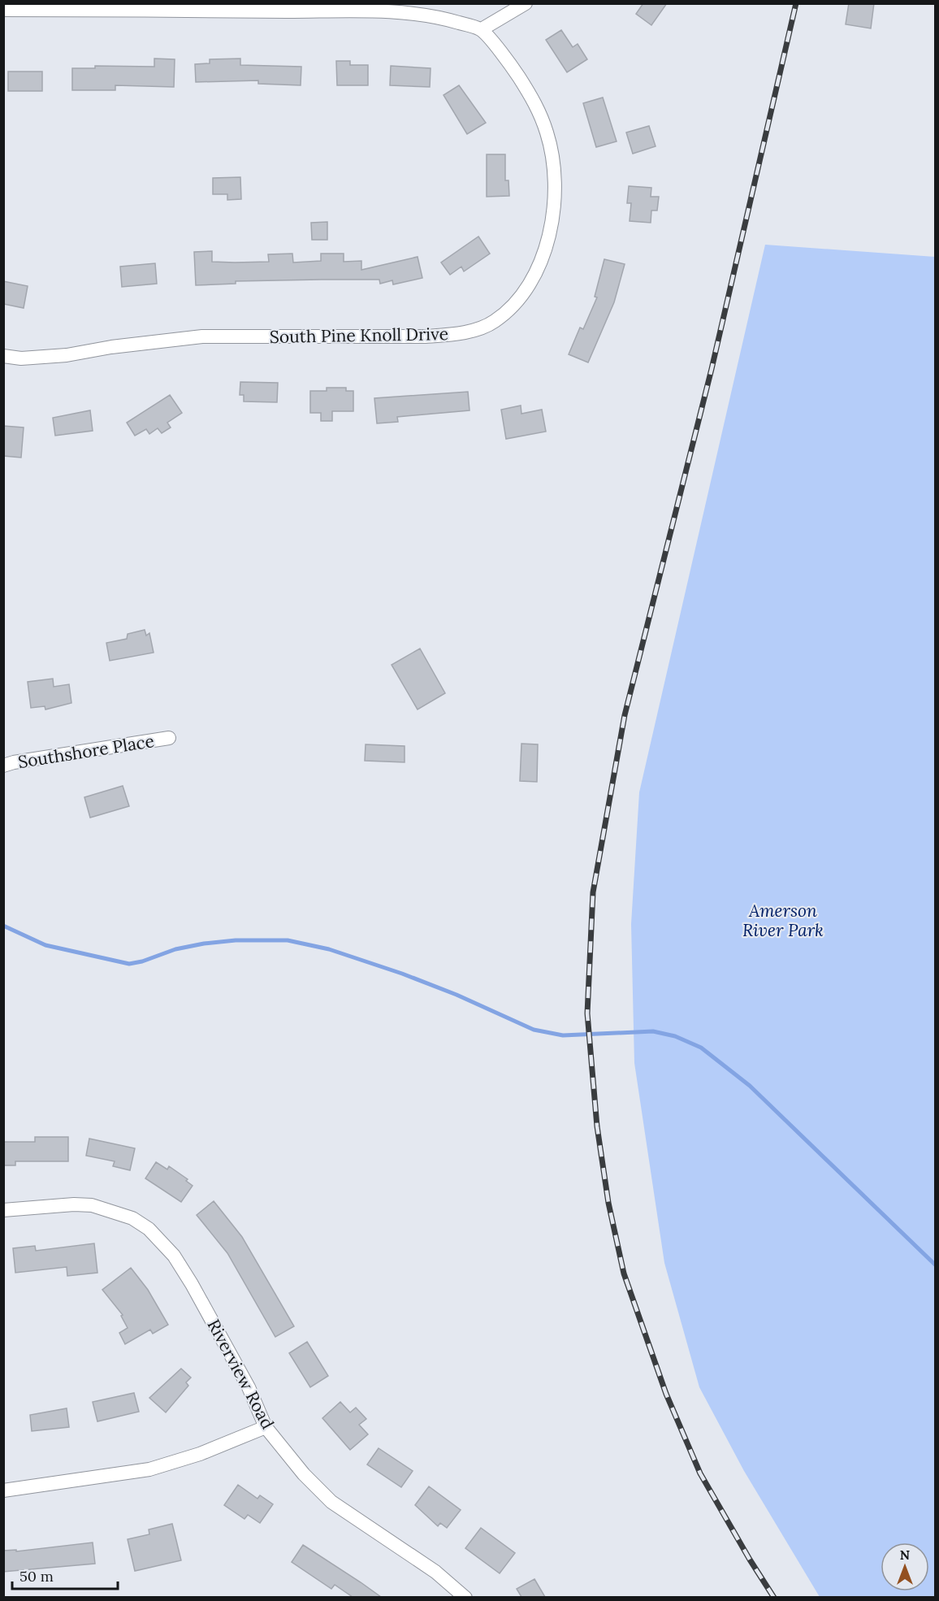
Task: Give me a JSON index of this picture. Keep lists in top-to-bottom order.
{
  "streets": {
    "street": ["South Pine Knoll Drive", "Southshore Place", "Riverview Road"]
  },
  "parks": ["Amerson River Park"],
  "scale_bar": "50 m",
  "north": "top"
}
